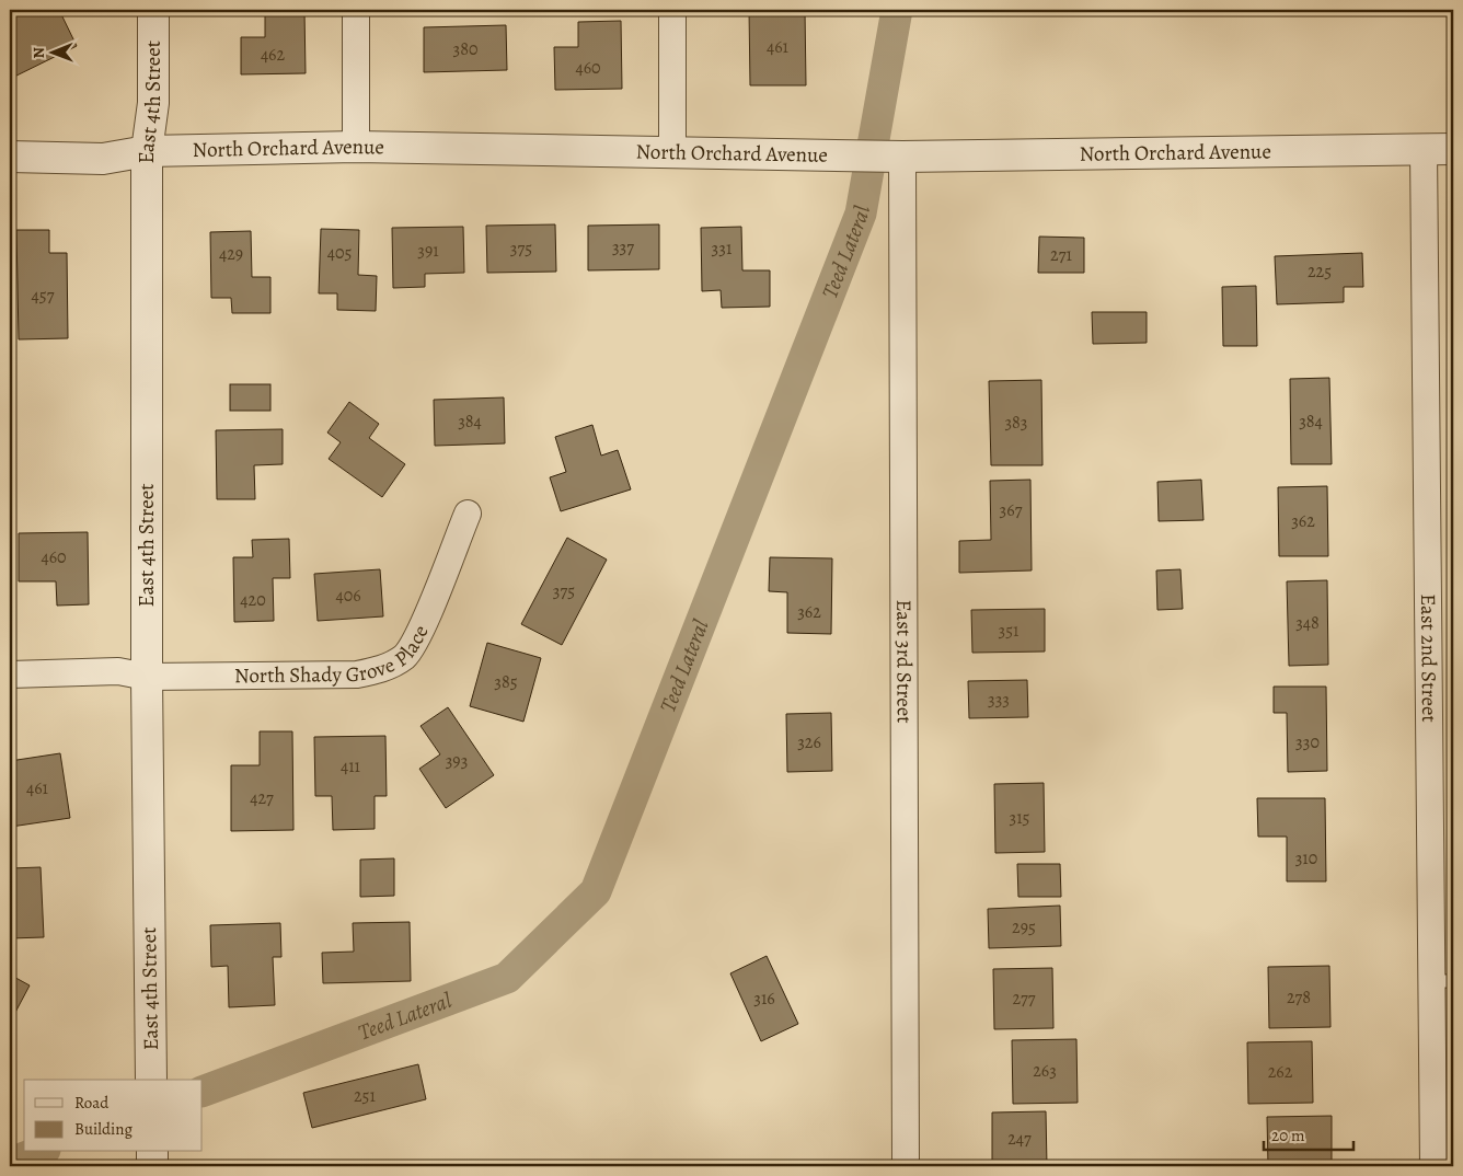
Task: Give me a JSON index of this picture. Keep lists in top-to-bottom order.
{
  "streets": {
    "street": [
      "East 4th Street",
      "North Orchard Avenue",
      "North Shady Grove Place",
      "East 2nd Street",
      "East 3rd Street"
    ]
  },
  "crossings": [
    ["East 4th Street", "North Orchard Avenue"],
    ["East 4th Street", "North Shady Grove Place"],
    ["North Orchard Avenue", "East 2nd Street"],
    ["North Orchard Avenue", "East 3rd Street"]
  ],
  "water": ["Teed Lateral"],
  "house_numbers": [
    "461",
    "380",
    "462",
    "460",
    "337",
    "375",
    "331",
    "391",
    "405",
    "429",
    "271",
    "225",
    "457",
    "384",
    "384",
    "383",
    "367",
    "362",
    "460",
    "375",
    "406",
    "420",
    "362",
    "348",
    "351",
    "385",
    "333",
    "326",
    "330",
    "393",
    "411",
    "461",
    "427",
    "315",
    "310",
    "295",
    "278",
    "316",
    "277",
    "263",
    "262",
    "251",
    "247"
  ],
  "legend": ["Road", "Building"],
  "scale_bar": "20 m",
  "north": "left"
}
